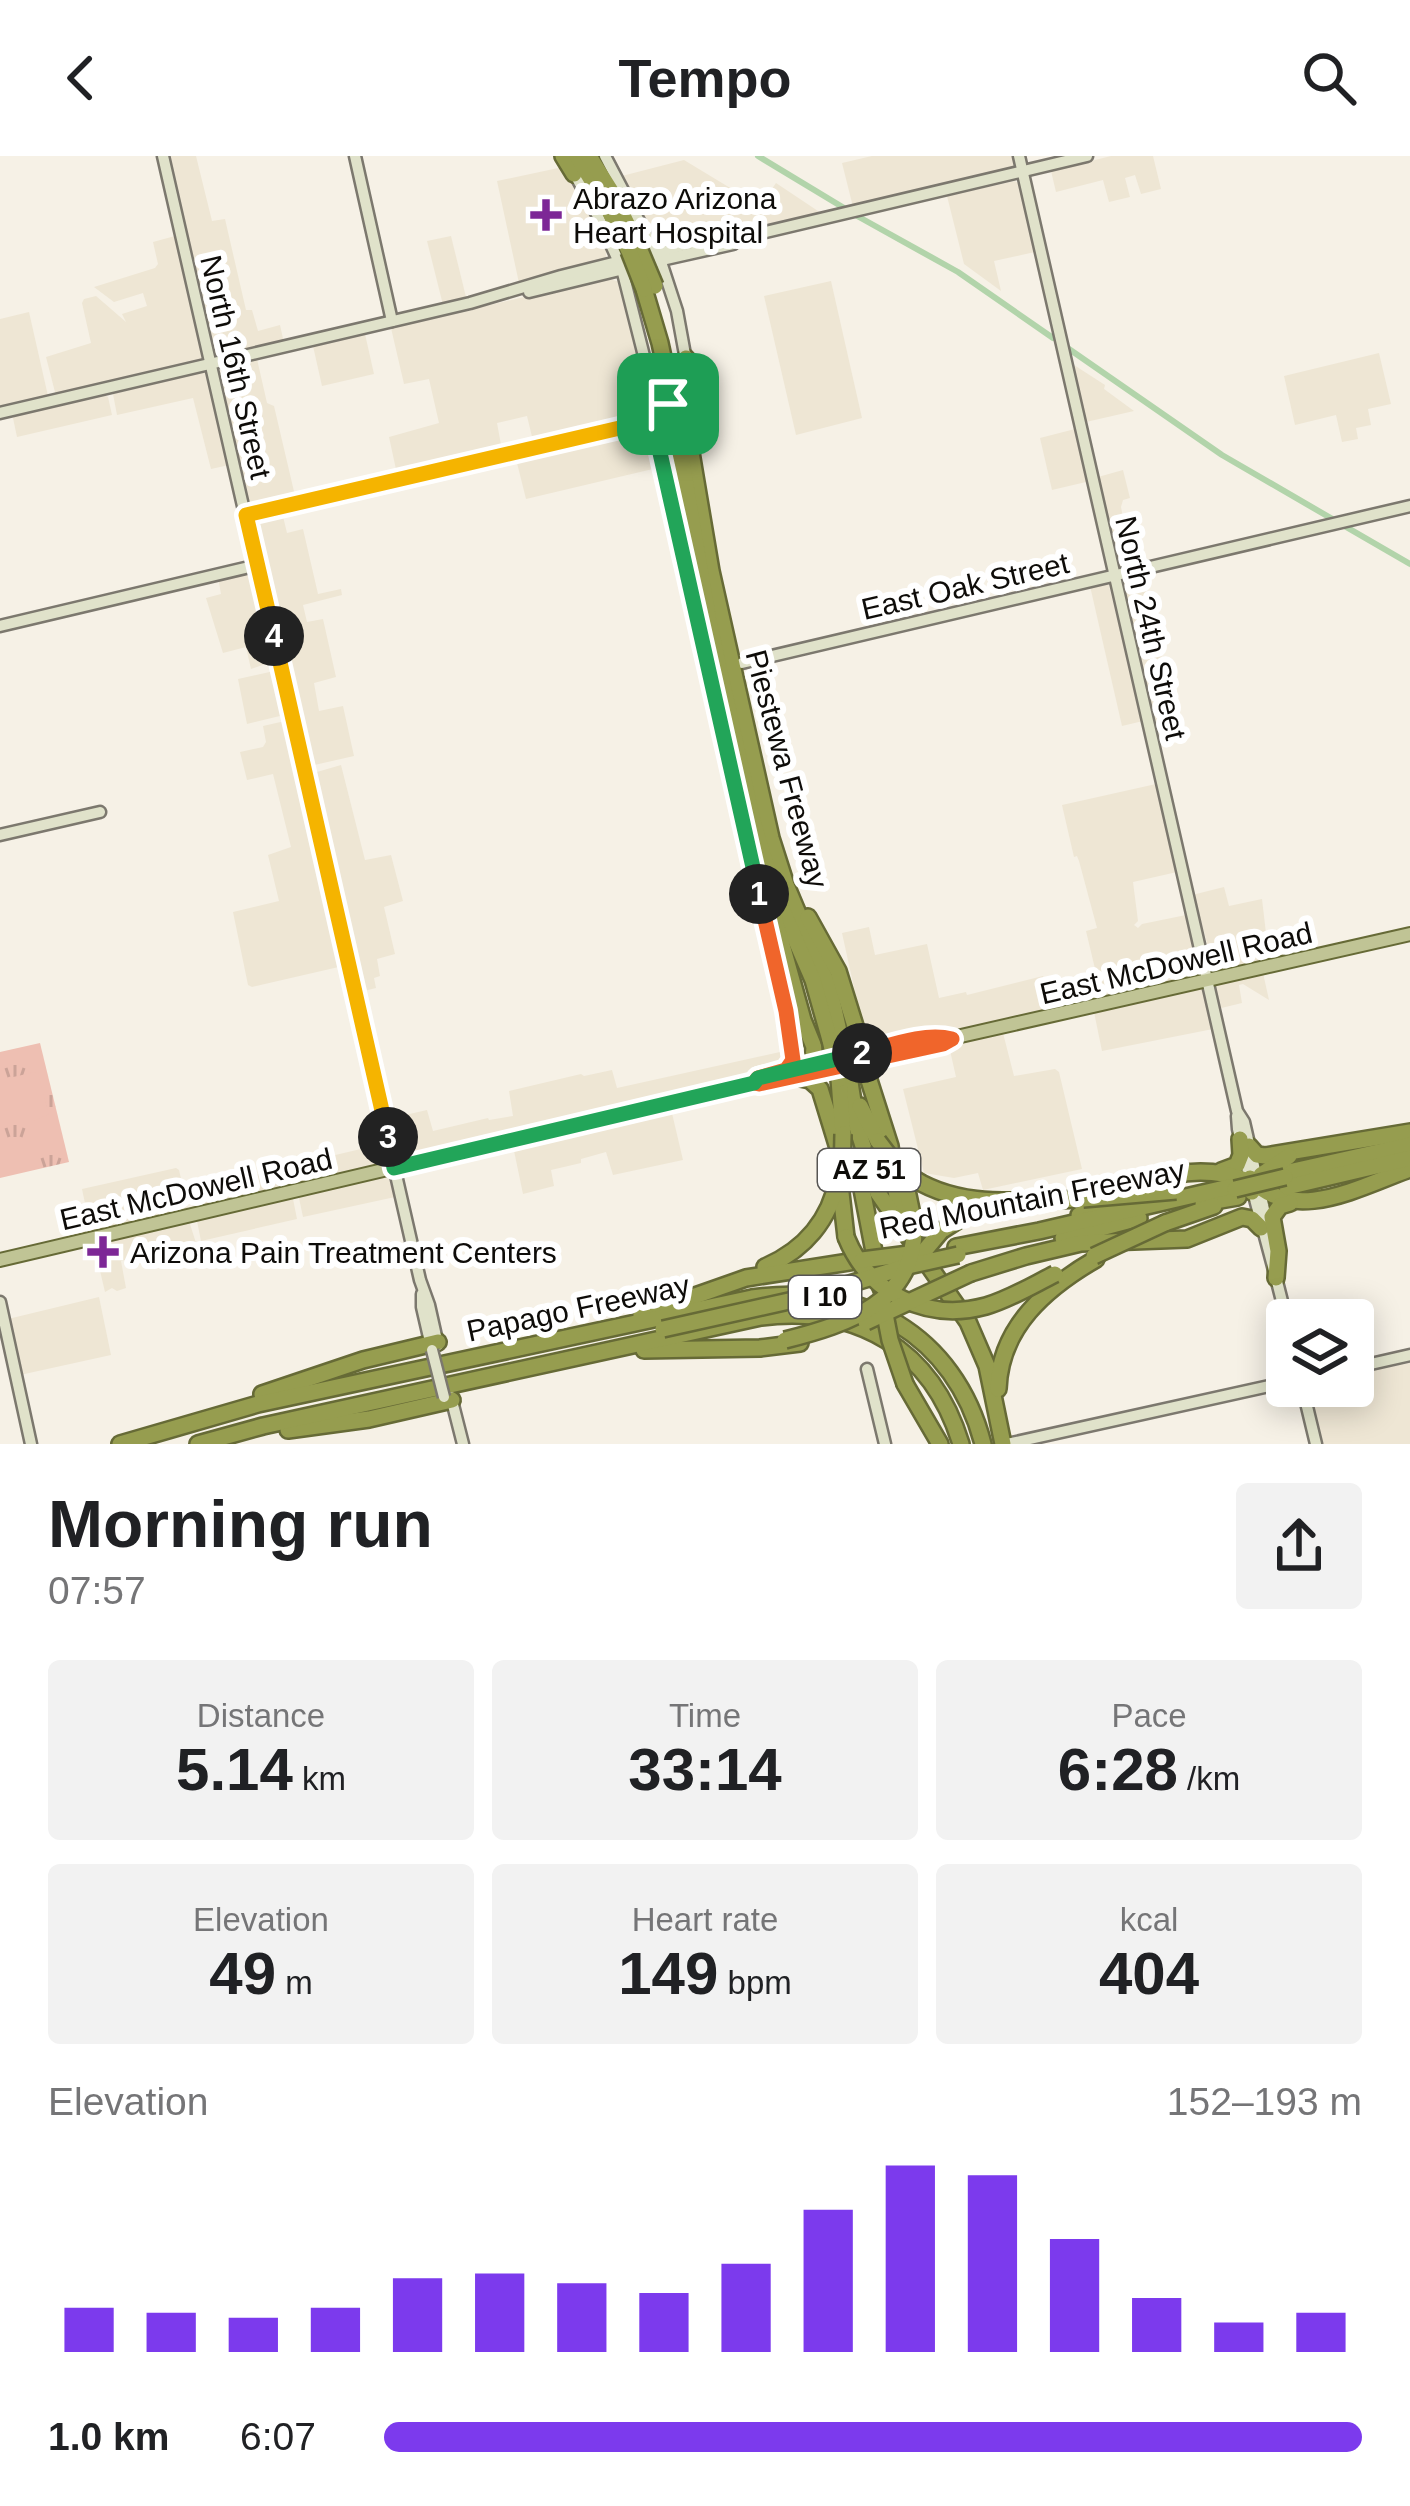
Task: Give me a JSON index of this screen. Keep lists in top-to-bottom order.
{
  "streets": {
    "highway": [
      "Piestewa Freeway",
      "AZ 51",
      "Red Mountain Freeway",
      "I 10",
      "Papago Freeway"
    ],
    "main road": [
      "North 16th Street",
      "East Oak Street",
      "North 24th Street",
      "East McDowell Road"
    ]
  },
  "crossings": [
    ["North 16th Street", "East McDowell Road"],
    ["East Oak Street", "North 24th Street"],
    ["North 24th Street", "East McDowell Road"],
    ["North 24th Street", "Red Mountain Freeway"],
    ["Piestewa Freeway", "East McDowell Road"],
    ["Red Mountain Freeway", "Papago Freeway"]
  ],
  "places": {
    "health": ["Abrazo Arizona Heart Hospital", "Arizona Pain Treatment Centers"]
  },
  "page": {
    "header": "Tempo",
    "pins": [
      "4",
      "1",
      "2",
      "3"
    ],
    "heading": ["Morning run", "07:57"],
    "stats": [
      ["Distance", "5.14 km"],
      ["Time", "33:14"],
      ["Pace", "6:28 /km"],
      ["Elevation", "49 m"],
      ["Heart rate", "149 bpm"],
      ["kcal", "404"]
    ],
    "chart": ["Elevation", "152–193 m"],
    "list": [
      {
        "name": "1.0 km",
        "note": "6:07"
      }
    ]
  }
}
